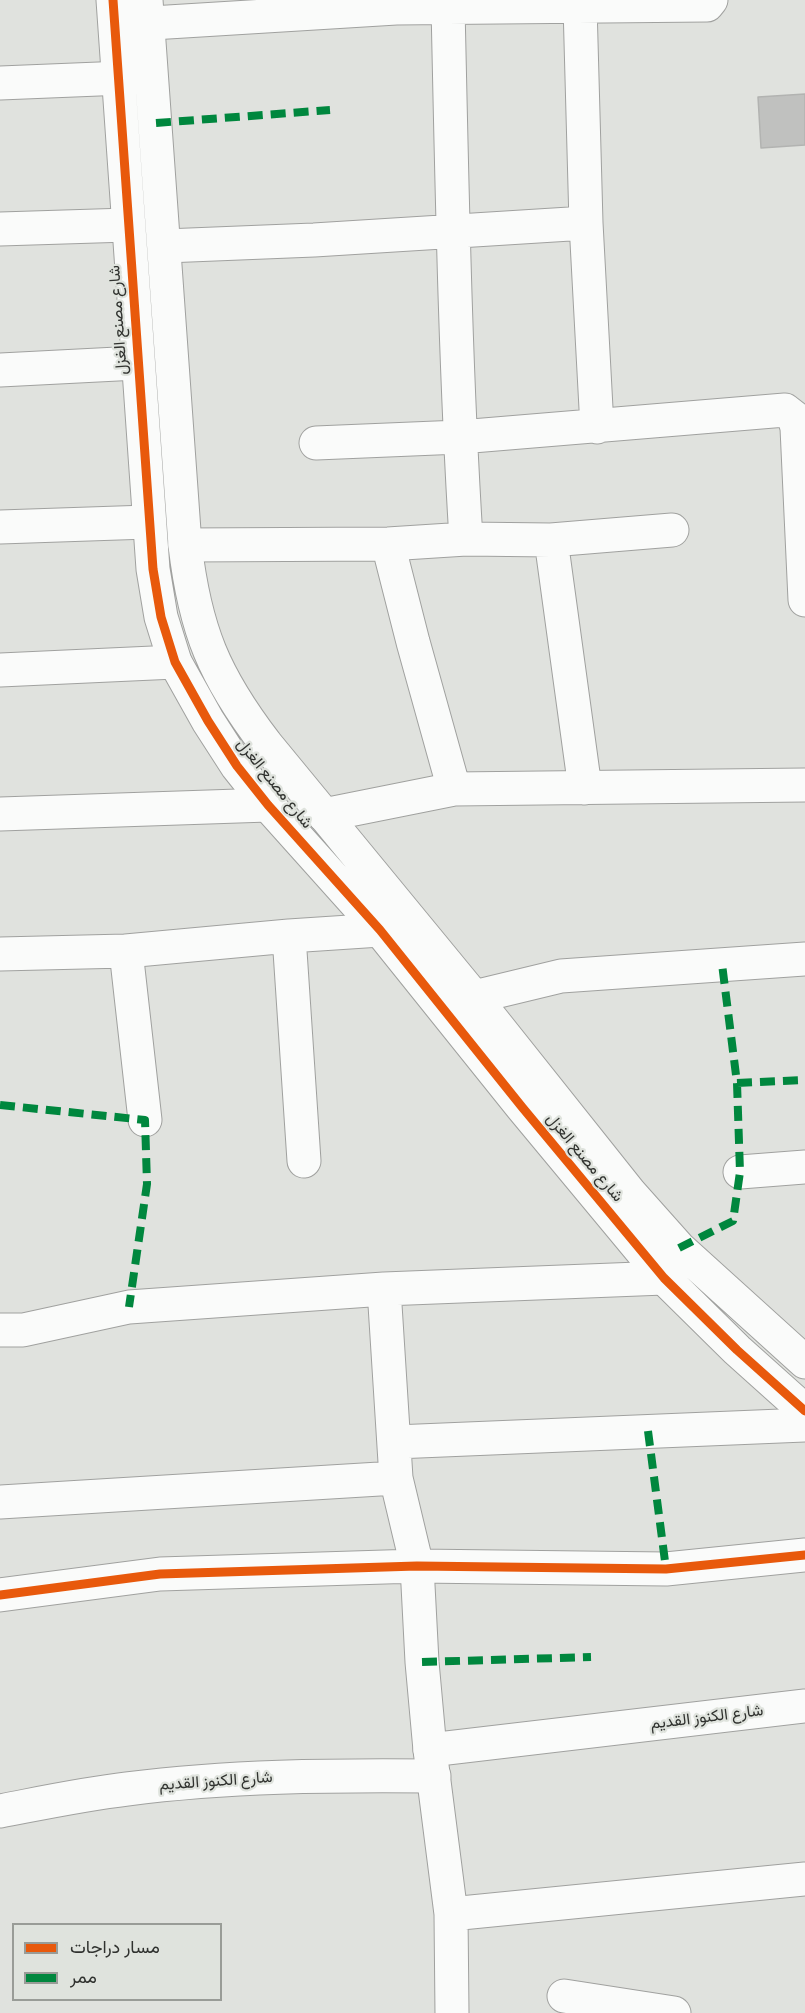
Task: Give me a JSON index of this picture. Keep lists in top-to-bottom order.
{
  "streets": {
    "street": ["شارع مصنع الغزل", "شارع الكنوز القديم"]
  },
  "legend": ["مسار دراجات", "ممر"]
}
